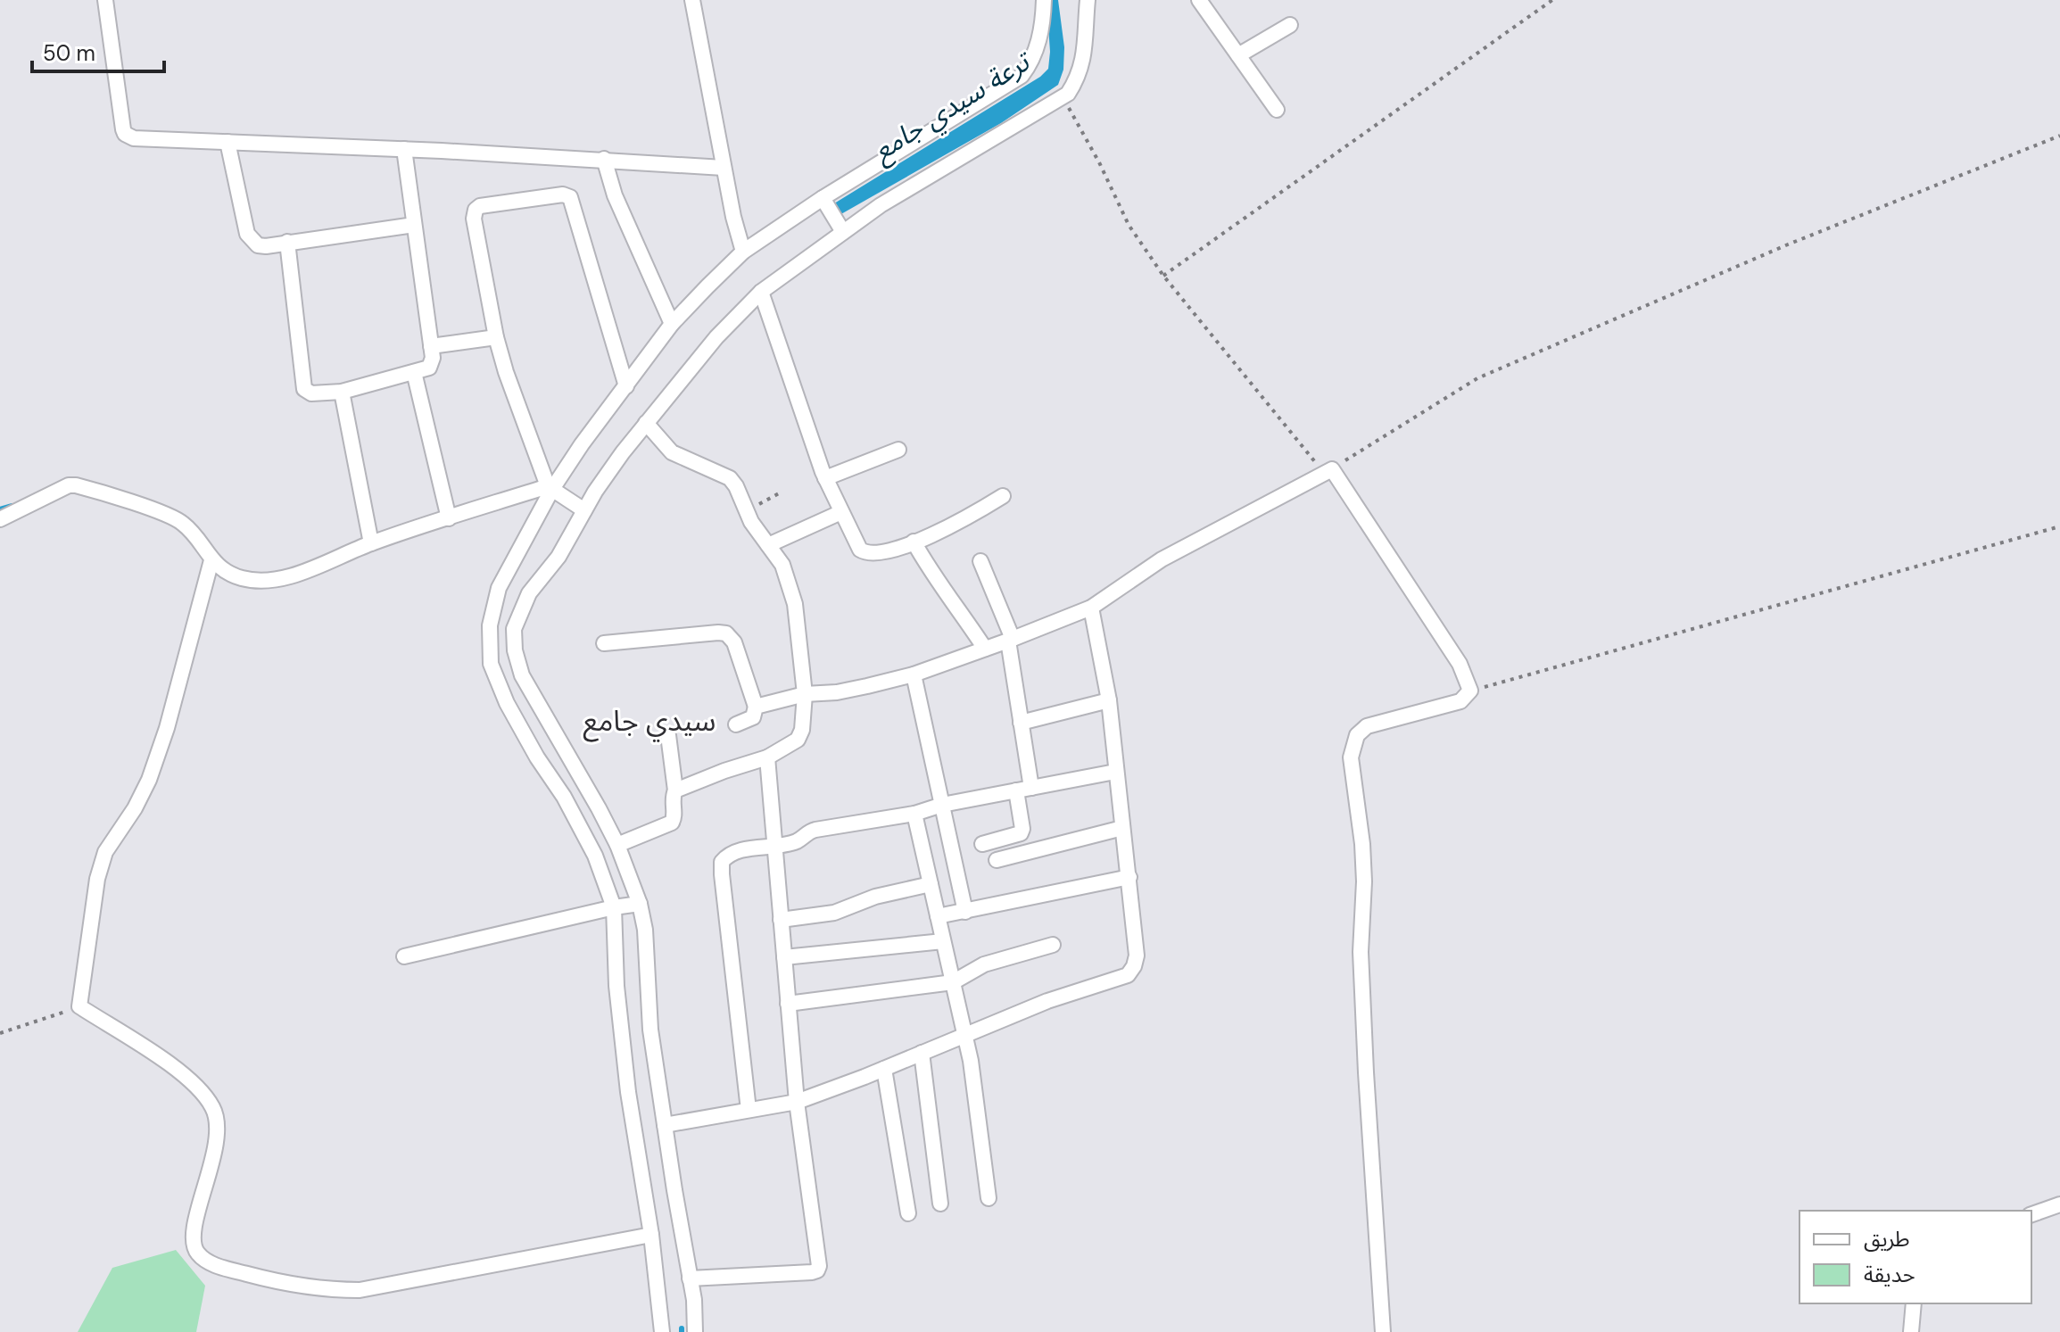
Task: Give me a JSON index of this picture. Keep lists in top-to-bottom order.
{
  "districts": ["سيدي جامع"],
  "water": ["ترعة سيدي جامع"],
  "legend": ["طريق", "حديقة"],
  "scale_bar": "50 m"
}
